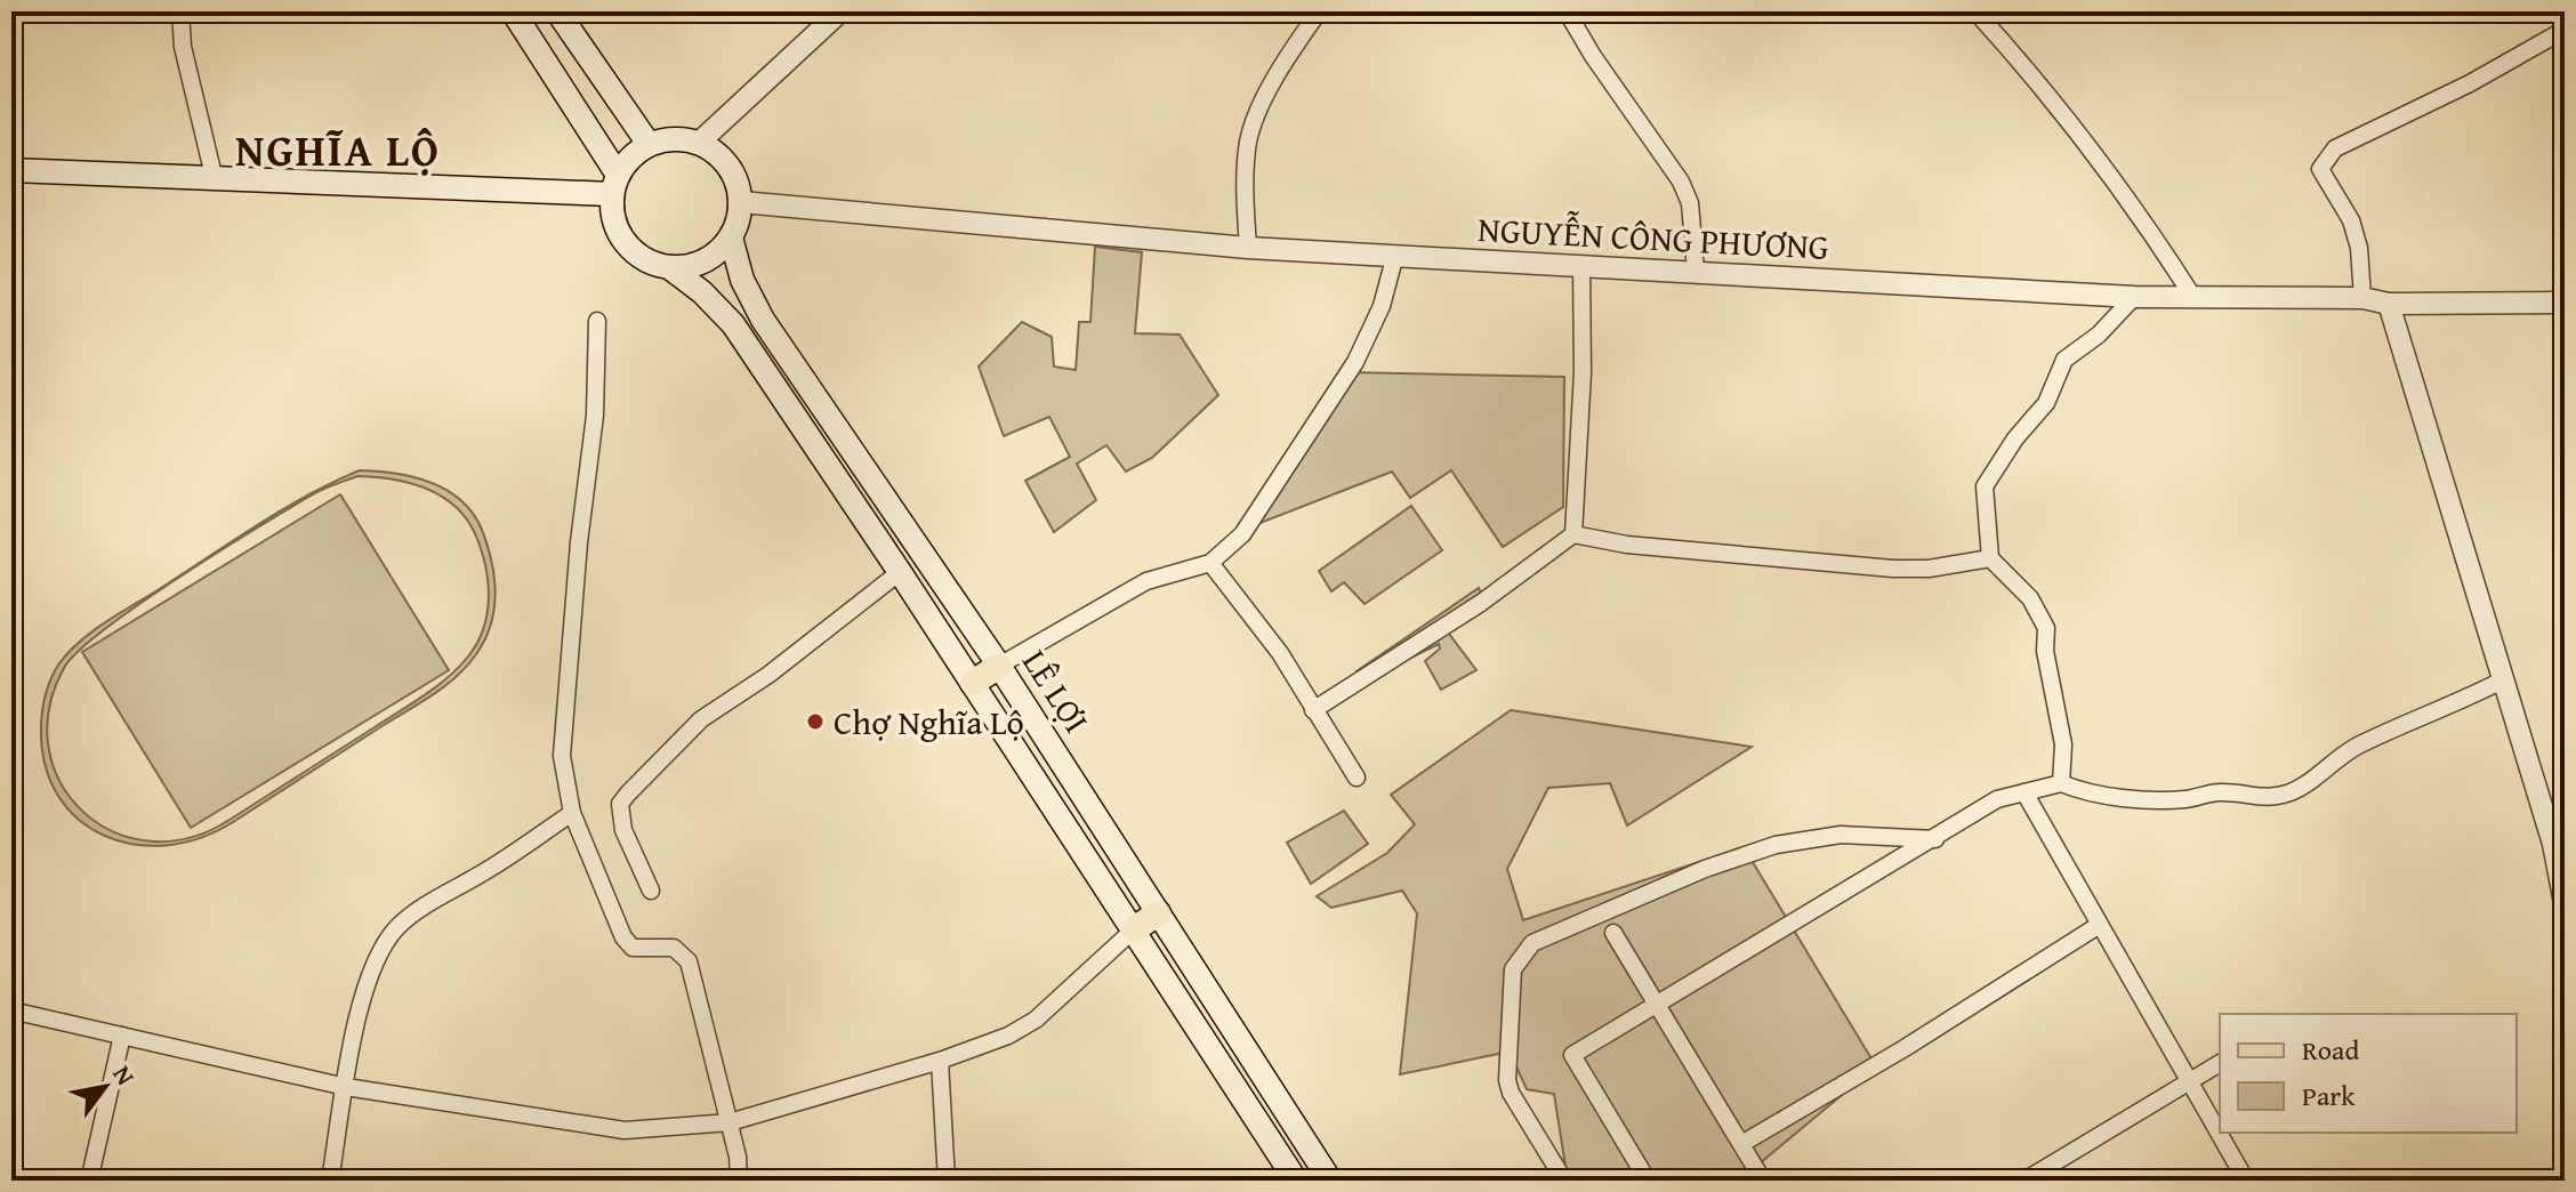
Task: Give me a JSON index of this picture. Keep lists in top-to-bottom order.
{
  "streets": {
    "main road": ["LÊ LỢI"],
    "street": ["NGUYỄN CÔNG PHƯƠNG"]
  },
  "crossings": [
    ["NGUYỄN CÔNG PHƯƠNG", "LÊ LỢI"]
  ],
  "districts": ["NGHĨA LỘ"],
  "places": ["Chợ Nghĩa Lộ"],
  "legend": ["Road", "Park"],
  "north": "top right"
}
